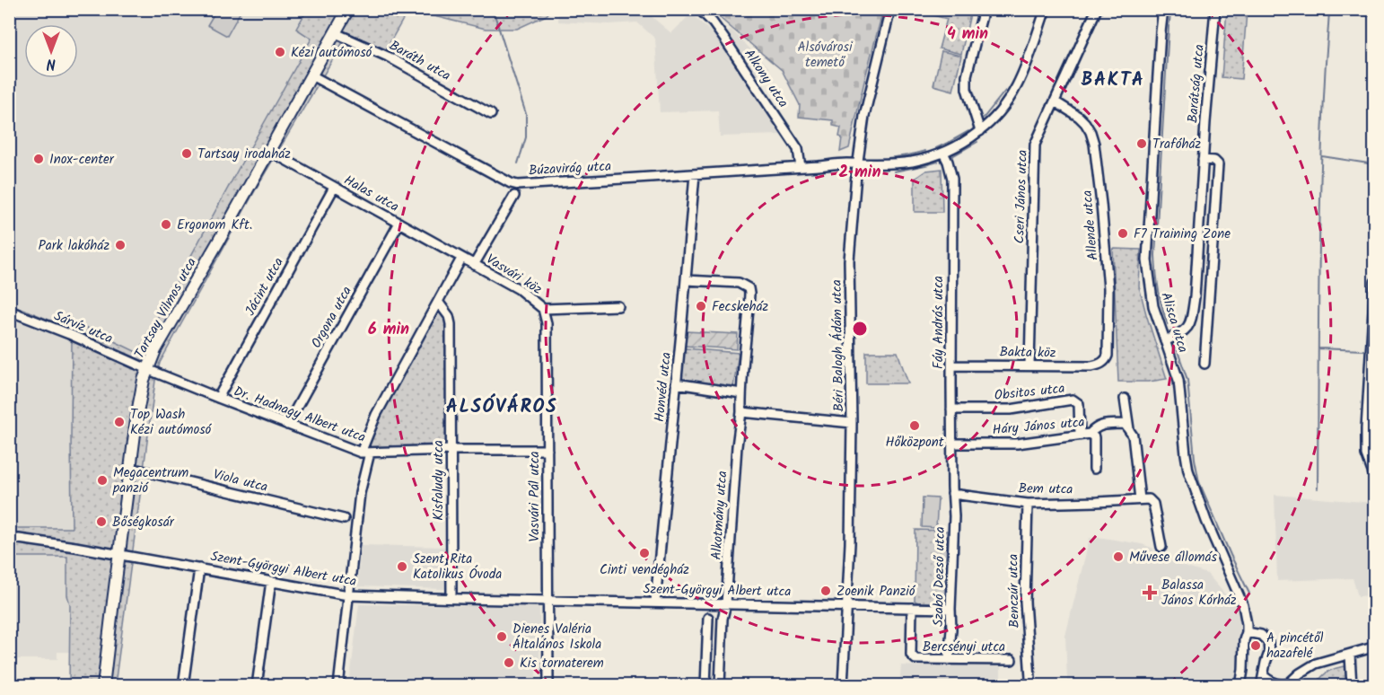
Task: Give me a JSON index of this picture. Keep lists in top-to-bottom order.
{
  "streets": {
    "main road": ["Tartsay Vilmos utca"],
    "street": [
      "Baráth utca",
      "Alkony utca",
      "Barátság utca",
      "Búzavirág utca",
      "Halas utca",
      "Cseri János utca",
      "Allende utca",
      "Vasvári köz",
      "Jácint utca",
      "Orgona utca",
      "Fáy András utca",
      "Alisca utca",
      "Sárvíz utca",
      "Béri Balogh Ádám utca",
      "Bakta köz",
      "Honvéd utca",
      "Obsitos utca",
      "Dr. Hadnagy Albert utca",
      "Háry János utca",
      "Viola utca",
      "Kisfaludy utca",
      "Bem utca",
      "Vasvári Pál utca",
      "Alkotmány utca",
      "Szent-Györgyi Albert utca",
      "Szabó Dezső utca",
      "Benczúr utca",
      "Bercsényi utca"
    ]
  },
  "crossings": [
    ["Baráth utca", "Tartsay Vilmos utca"],
    ["Alkony utca", "Búzavirág utca"],
    ["Barátság utca", "Alisca utca"],
    ["Búzavirág utca", "Tartsay Vilmos utca"],
    ["Búzavirág utca", "Fáy András utca"],
    ["Búzavirág utca", "Béri Balogh Ádám utca"],
    ["Búzavirág utca", "Honvéd utca"],
    ["Halas utca", "Vasvári köz"],
    ["Halas utca", "Jácint utca"],
    ["Halas utca", "Tartsay Vilmos utca"],
    ["Halas utca", "Orgona utca"],
    ["Cseri János utca", "Allende utca"],
    ["Cseri János utca", "Bakta köz"],
    ["Allende utca", "Bakta köz"],
    ["Vasvári köz", "Vasvári Pál utca"],
    ["Jácint utca", "Dr. Hadnagy Albert utca"],
    ["Tartsay Vilmos utca", "Sárvíz utca"],
    ["Tartsay Vilmos utca", "Dr. Hadnagy Albert utca"],
    ["Tartsay Vilmos utca", "Viola utca"],
    ["Tartsay Vilmos utca", "Szent-Györgyi Albert utca"],
    ["Orgona utca", "Dr. Hadnagy Albert utca"],
    ["Fáy András utca", "Bakta köz"],
    ["Fáy András utca", "Obsitos utca"],
    ["Fáy András utca", "Háry János utca"],
    ["Fáy András utca", "Bem utca"],
    ["Fáy András utca", "Szabó Dezső utca"],
    ["Sárvíz utca", "Dr. Hadnagy Albert utca"],
    ["Béri Balogh Ádám utca", "Szent-Györgyi Albert utca"],
    ["Honvéd utca", "Szent-Györgyi Albert utca"],
    ["Obsitos utca", "Háry János utca"],
    ["Dr. Hadnagy Albert utca", "Kisfaludy utca"],
    ["Dr. Hadnagy Albert utca", "Vasvári Pál utca"],
    ["Kisfaludy utca", "Szent-Györgyi Albert utca"],
    ["Bem utca", "Szabó Dezső utca"],
    ["Bem utca", "Benczúr utca"],
    ["Vasvári Pál utca", "Szent-Györgyi Albert utca"],
    ["Alkotmány utca", "Szent-Györgyi Albert utca"],
    ["Szabó Dezső utca", "Bercsényi utca"]
  ],
  "districts": ["BAKTA", "ALSÓVÁROS"],
  "parks": ["Alsóvárosi temető"],
  "places": {
    "other": [
      "Kézi autómosó",
      "Trafóház",
      "Tartsay irodaház",
      "Inox-center",
      "Ergonom Kft.",
      "F7 Training Zone",
      "Park lakóház",
      "Fecskeház",
      "Top Wash Kézi autómosó",
      "Hőközpont",
      "Megacentrum panzió",
      "Bőségkosár",
      "Cinti vendégház",
      "Művese állomás",
      "Szent Rita Katolikus Óvoda",
      "Zoenik Panzió",
      "Dienes Valéria Általános Iskola",
      "A pincétől hazafelé",
      "Kis tornaterem"
    ],
    "health": ["Balassa János Kórház"]
  },
  "north": "bottom",
  "rings": ["4 min", "2 min", "6 min"]
}
